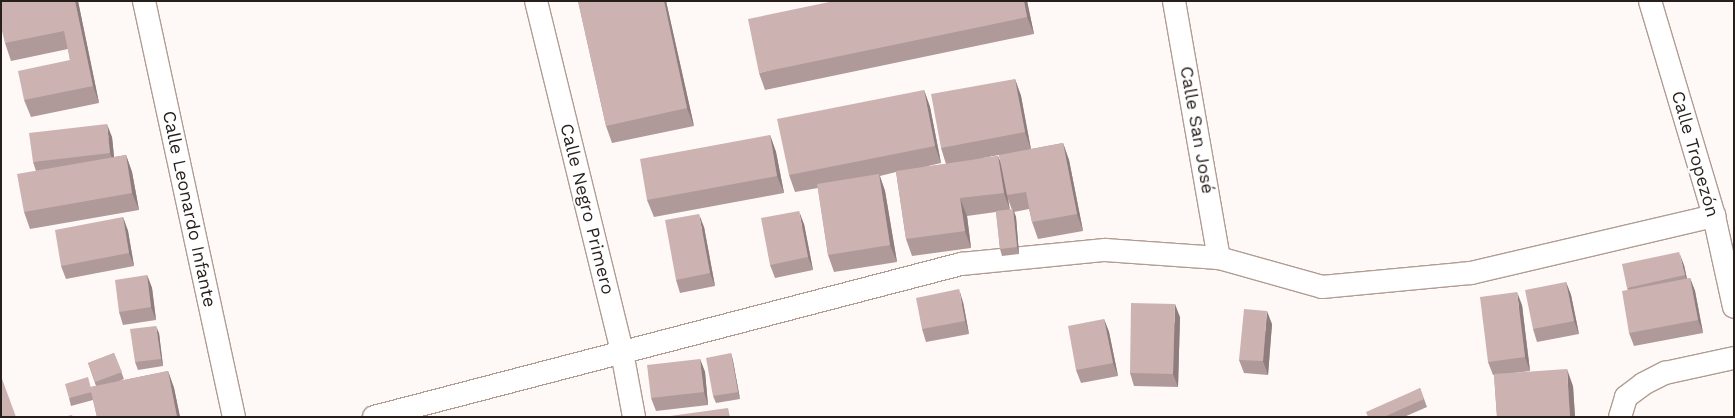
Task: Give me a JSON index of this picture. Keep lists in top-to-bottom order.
{
  "streets": {
    "street": [
      "Calle San José",
      "Calle Tropezón",
      "Calle Leonardo Infante",
      "Calle Negro Primero"
    ]
  }
}
